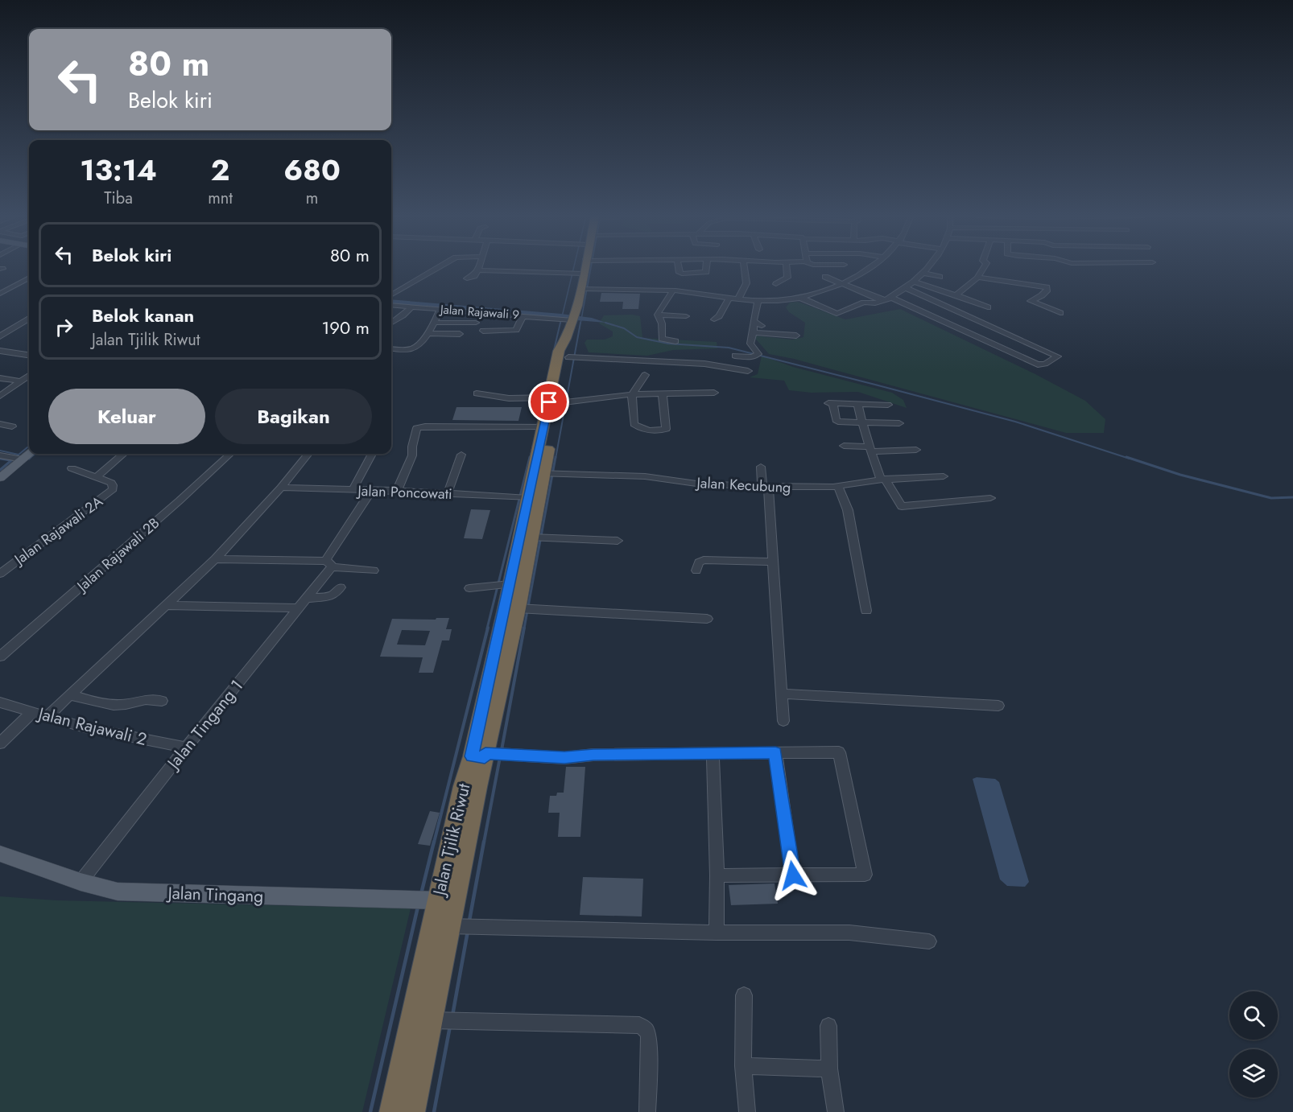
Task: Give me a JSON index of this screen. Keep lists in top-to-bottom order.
{
  "streets": {
    "highway": ["Jalan Tjilik Riwut"],
    "main road": ["Jalan Tingang"],
    "street": [
      "Jalan Rajawali 9",
      "Jalan Kecubung",
      "Jalan Poncowati",
      "Jalan Rajawali 2A",
      "Jalan Rajawali 2B",
      "Jalan Tingang 1",
      "Jalan Rajawali 2"
    ]
  },
  "crossings": [
    ["Jalan Rajawali 9", "Jalan Tjilik Riwut"],
    ["Jalan Kecubung", "Jalan Tjilik Riwut"],
    ["Jalan Poncowati", "Jalan Tingang 1"],
    ["Jalan Poncowati", "Jalan Tjilik Riwut"],
    ["Jalan Tingang 1", "Jalan Rajawali 2"],
    ["Jalan Tingang 1", "Jalan Tingang"],
    ["Jalan Tjilik Riwut", "Jalan Tingang"]
  ],
  "page": {
    "turn": ["80 m", "Belok kiri"],
    "eta": [
      "13:14",
      "Tiba",
      "2",
      "mnt",
      "680",
      "m"
    ],
    "list": [
      {
        "name": "Belok kiri",
        "value": "80 m"
      },
      {
        "name": "Belok kanan",
        "note": "Jalan Tjilik Riwut",
        "value": "190 m"
      }
    ],
    "buttons": ["Keluar", "Bagikan"]
  }
}
